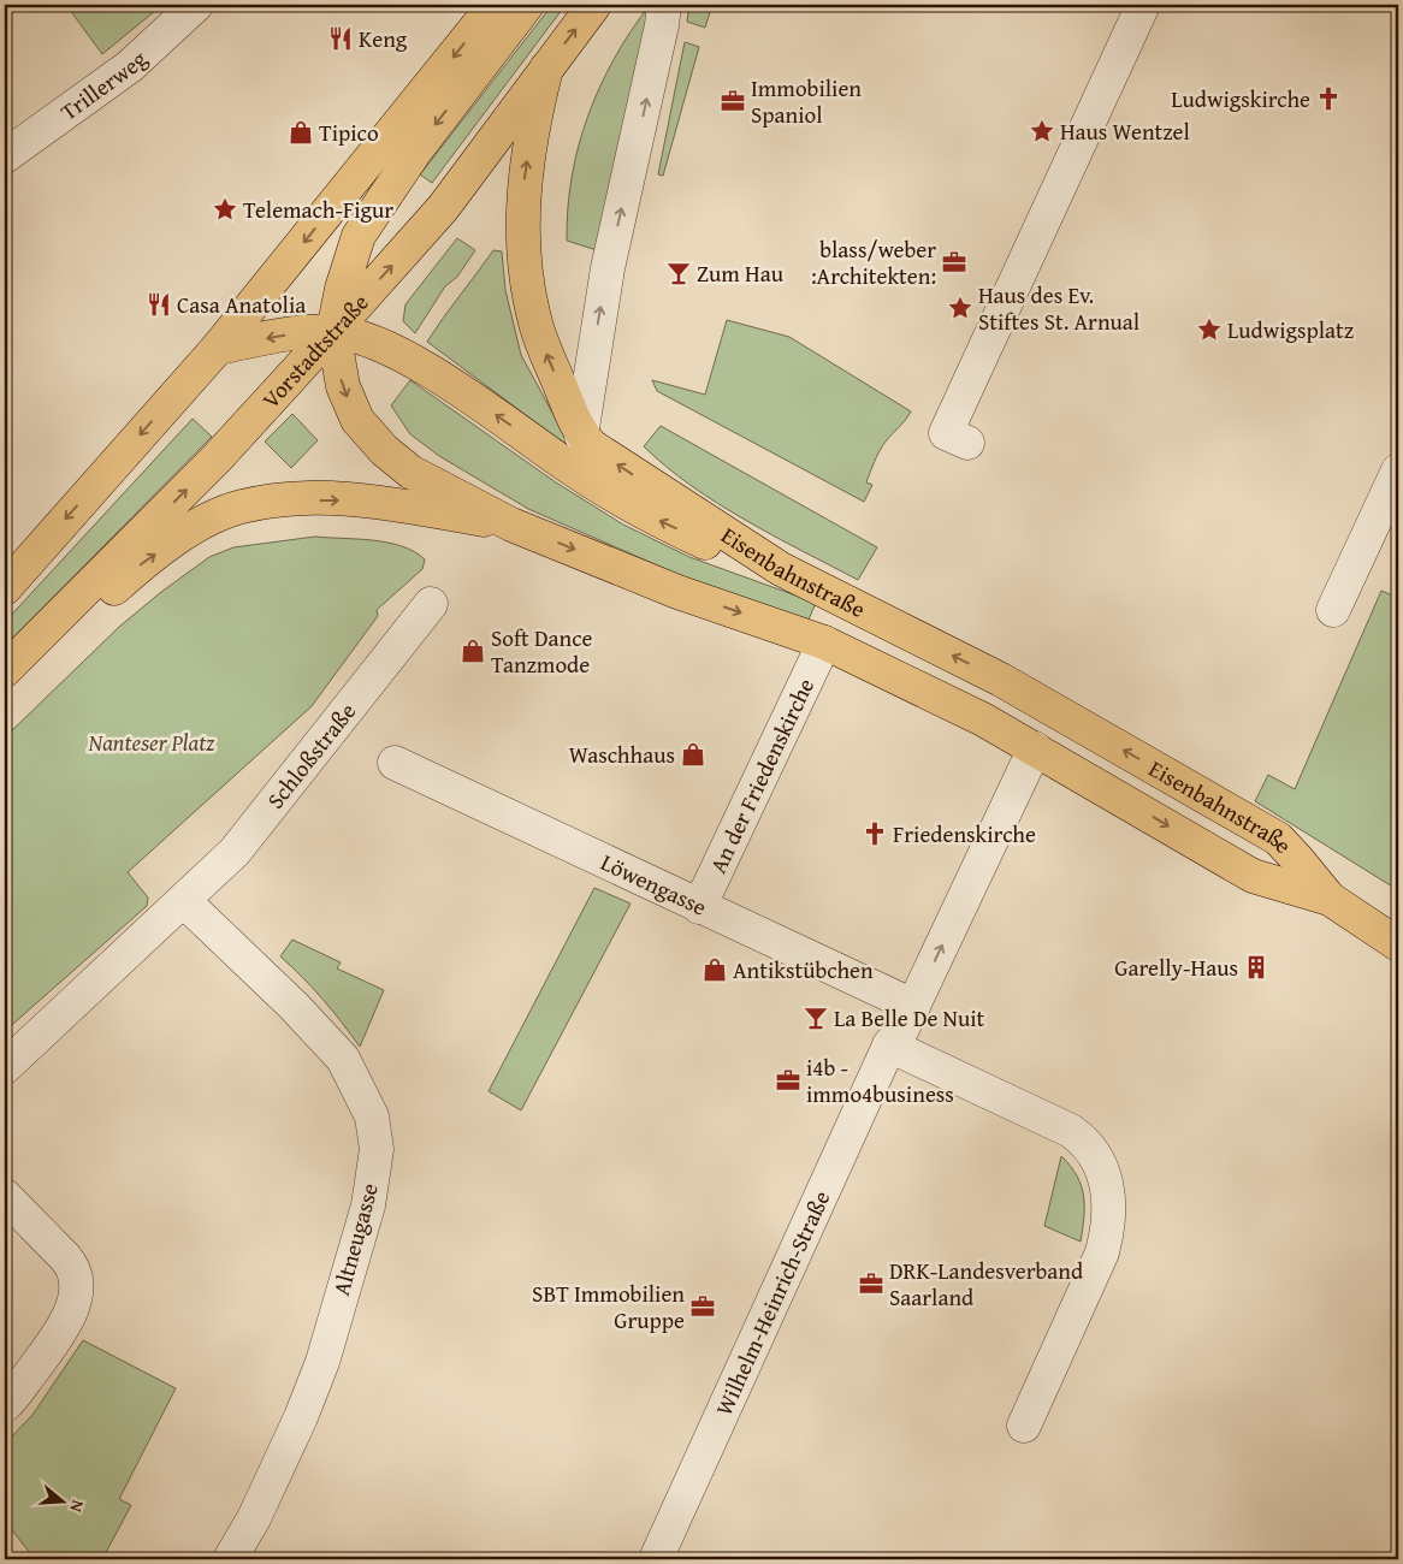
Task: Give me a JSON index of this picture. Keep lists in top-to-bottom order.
{
  "streets": {
    "main road": ["Vorstadtstraße", "Eisenbahnstraße"],
    "street": [
      "Trillerweg",
      "Schloßstraße",
      "An der Friedenskirche",
      "Löwengasse",
      "Altneugasse",
      "Wilhelm-Heinrich-Straße"
    ]
  },
  "crossings": [
    ["Vorstadtstraße", "Eisenbahnstraße"],
    ["Eisenbahnstraße", "An der Friedenskirche"],
    ["Eisenbahnstraße", "Wilhelm-Heinrich-Straße"],
    ["Schloßstraße", "Altneugasse"],
    ["An der Friedenskirche", "Löwengasse"],
    ["Löwengasse", "Wilhelm-Heinrich-Straße"]
  ],
  "parks": ["Nanteser Platz"],
  "places": {
    "restaurant": ["Keng", "Casa Anatolia"],
    "church": ["Ludwigskirche", "Friedenskirche"],
    "office": [
      "Immobilien Spaniol",
      "blass/weber :Architekten:",
      "i4b - immo4business",
      "DRK-Landesverband Saarland",
      "SBT Immobilien Gruppe"
    ],
    "place": [
      "Haus Wentzel",
      "Telemach-Figur",
      "Haus des Ev. Stiftes St. Arnual",
      "Ludwigsplatz"
    ],
    "shop": [
      "Tipico",
      "Soft Dance Tanzmode",
      "Waschhaus",
      "Antikstübchen"
    ],
    "bar": ["Zum Hau", "La Belle De Nuit"],
    "building": ["Garelly-Haus"]
  },
  "north": "right"
}
